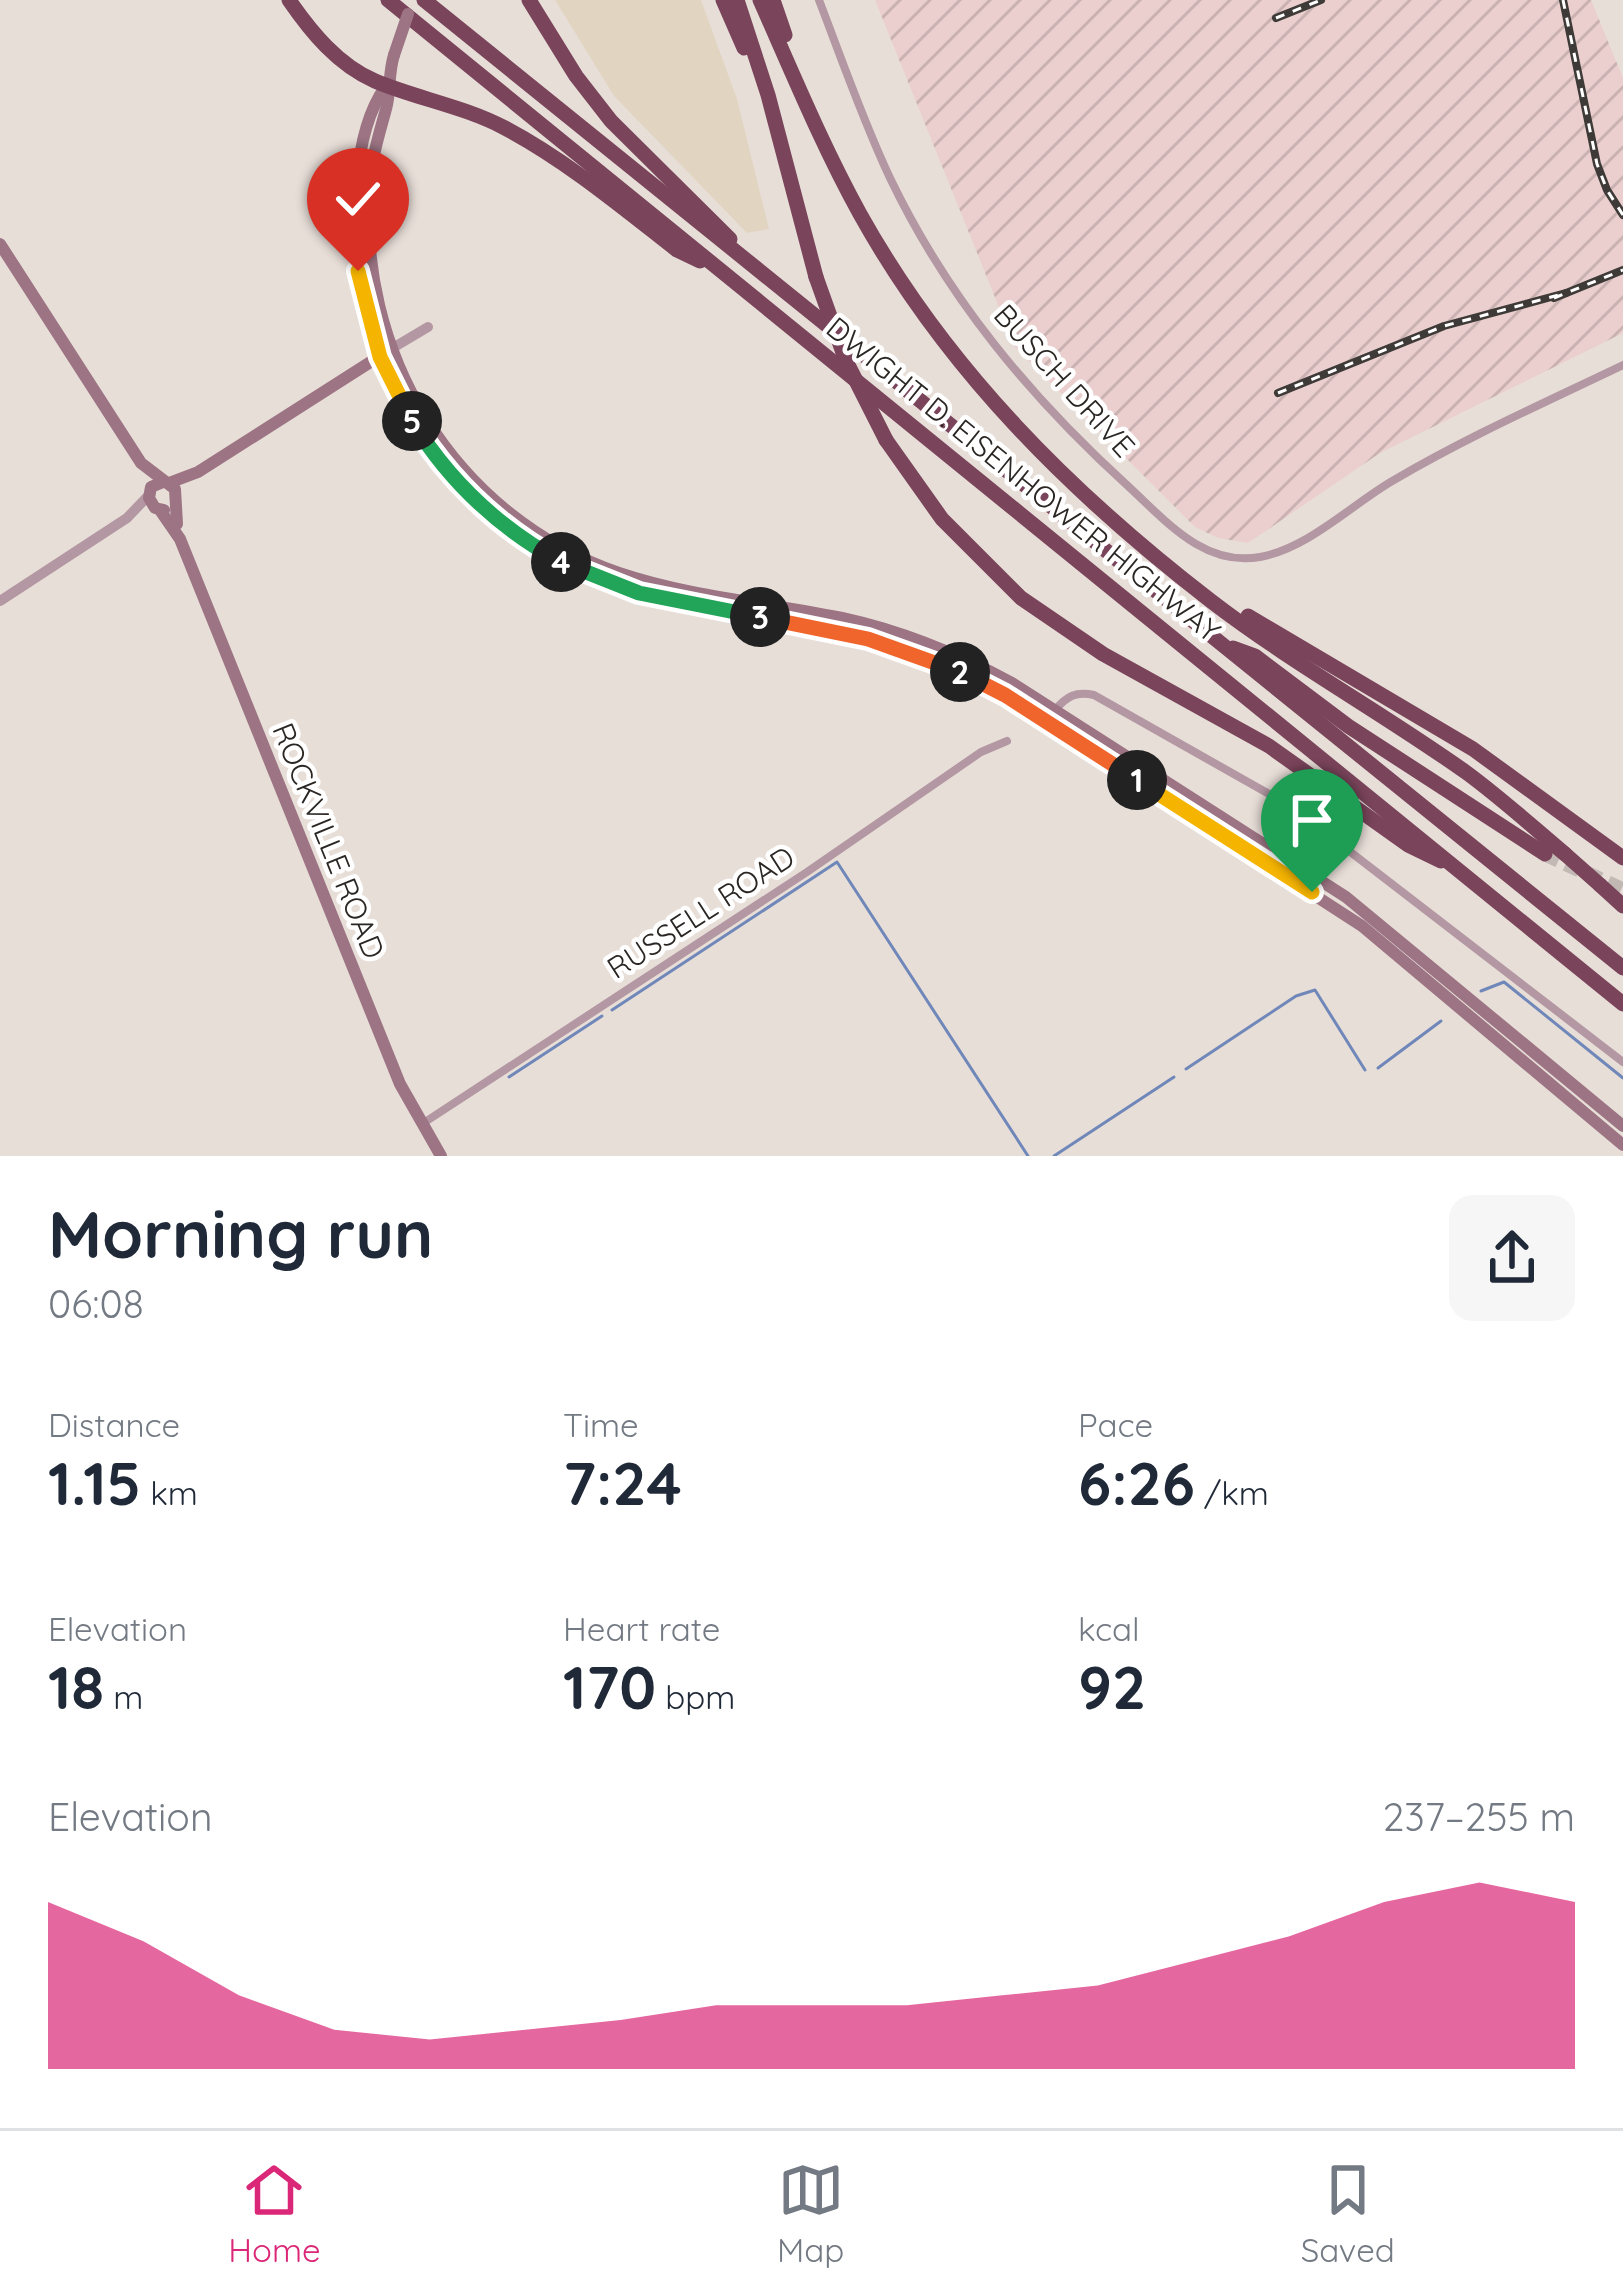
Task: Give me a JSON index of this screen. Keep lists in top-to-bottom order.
{
  "streets": {
    "highway": ["DWIGHT D. EISENHOWER HIGHWAY"],
    "main road": ["ROCKVILLE ROAD"],
    "street": ["BUSCH DRIVE", "RUSSELL ROAD"]
  },
  "crossings": [
    ["ROCKVILLE ROAD", "RUSSELL ROAD"]
  ],
  "page": {
    "pins": [
      "5",
      "4",
      "3",
      "2",
      "1"
    ],
    "heading": ["Morning run", "06:08"],
    "stats": [
      ["Distance", "1.15 km"],
      ["Time", "7:24"],
      ["Pace", "6:26 /km"],
      ["Elevation", "18 m"],
      ["Heart rate", "170 bpm"],
      ["kcal", "92"]
    ],
    "chart": ["Elevation", "237–255 m"],
    "tabs": ["Home", "Map", "Saved"]
  }
}
